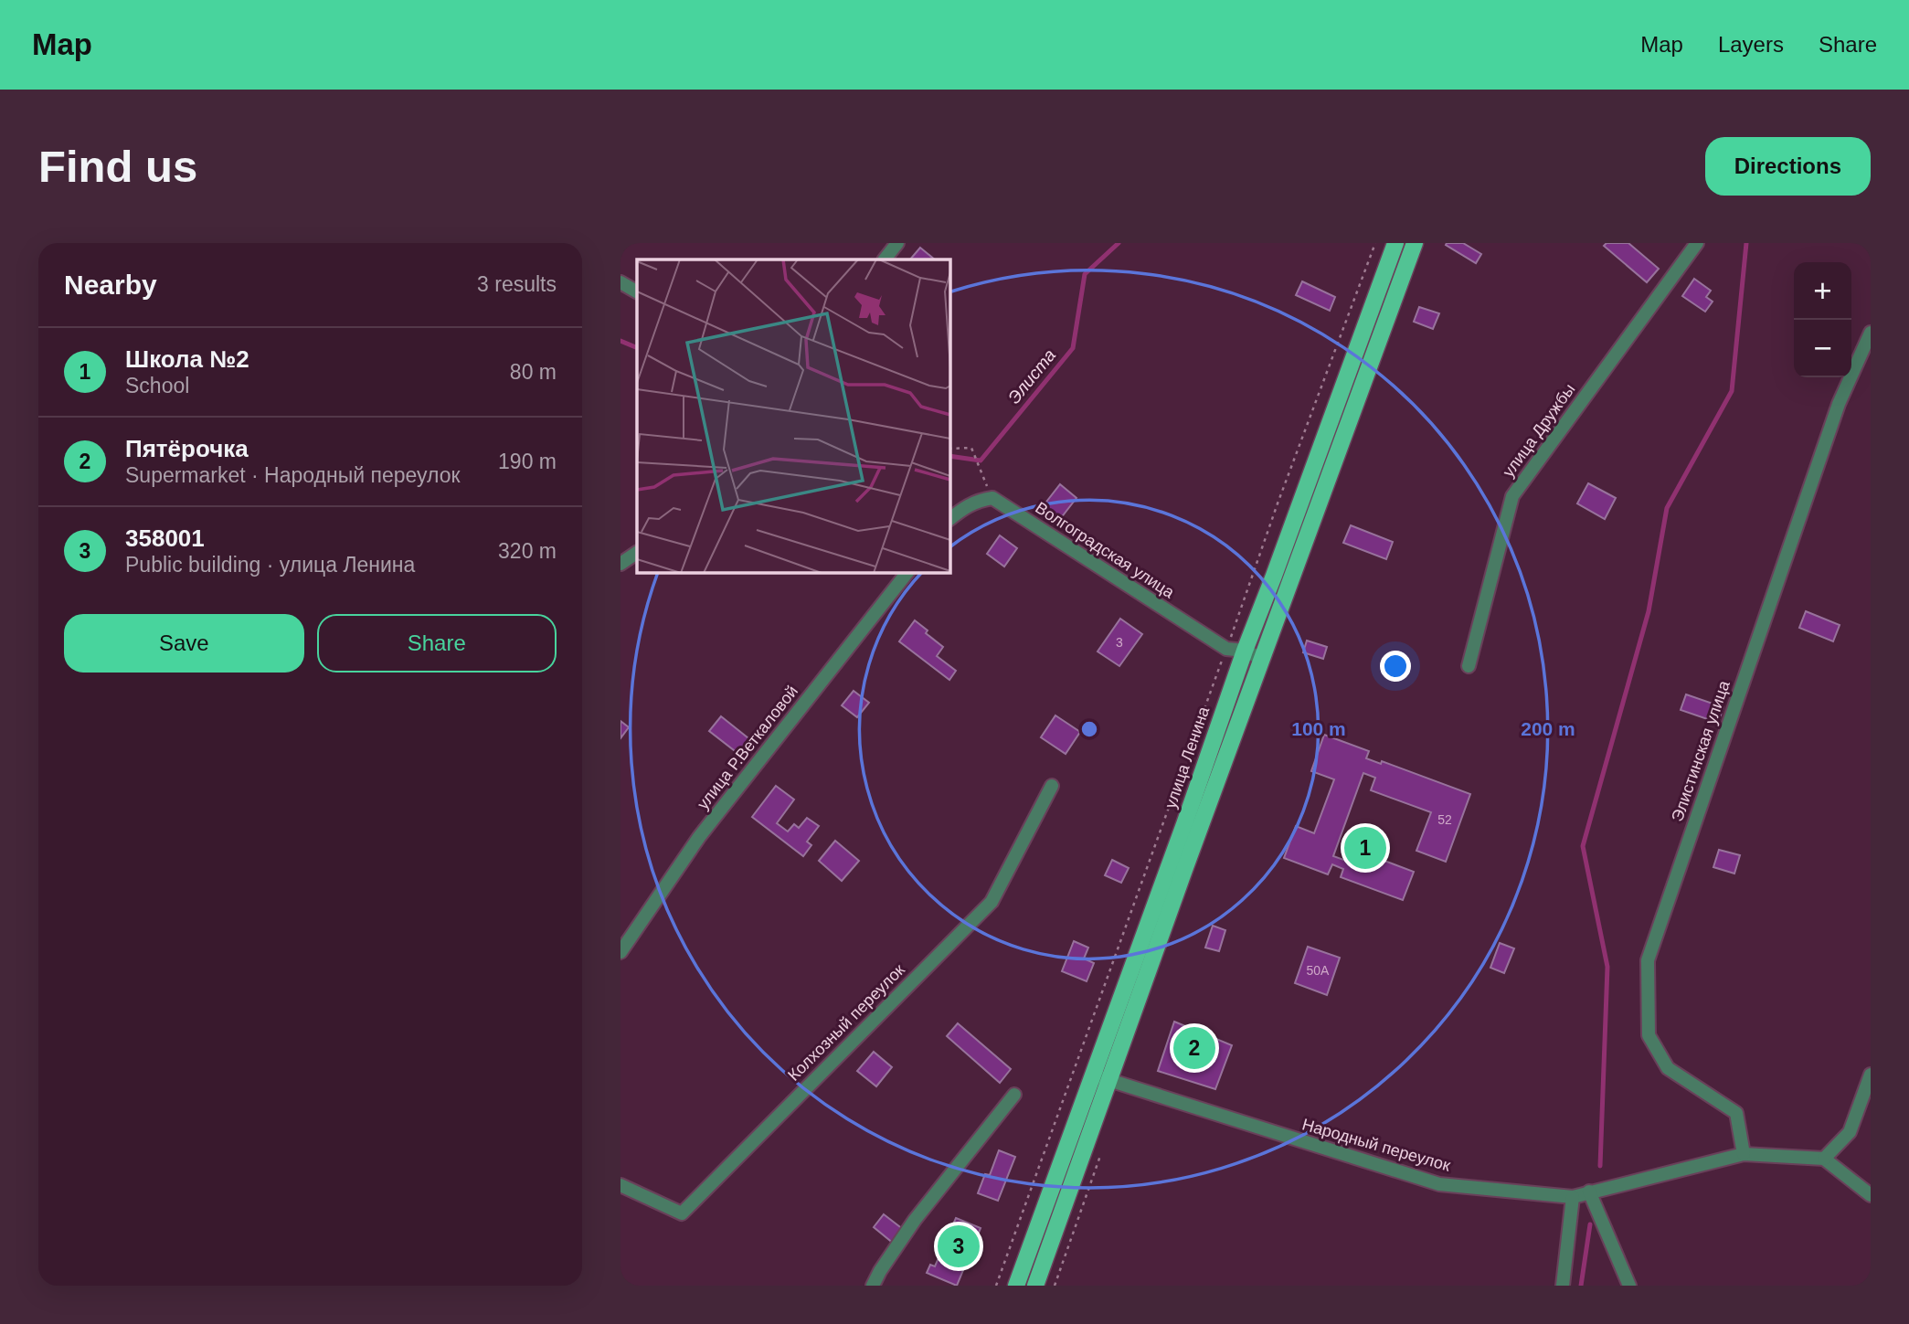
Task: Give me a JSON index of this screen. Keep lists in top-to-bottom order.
{
  "streets": {
    "main road": ["улица Ленина"],
    "street": [
      "улица Дружбы",
      "Волгоградская улица",
      "улица Р.Веткаловой",
      "Элистинская улица",
      "Колхозный переулок",
      "Народный переулок"
    ]
  },
  "crossings": [
    ["Волгоградская улица", "улица Ленина"],
    ["Элистинская улица", "Народный переулок"],
    ["улица Ленина", "Народный переулок"]
  ],
  "water": ["Элиста"],
  "house_numbers": ["3", "52", "50А"],
  "page": {
    "header": "Map",
    "nav": ["Map", "Layers", "Share"],
    "buttons": [
      "Directions",
      ["Save", "Share"]
    ],
    "title": "Find us",
    "heading": ["Nearby", "3 results"],
    "map_buttons": ["+", "−"],
    "list": [
      {
        "mark": "1",
        "name": "Школа №2",
        "note": "School",
        "value": "80 m"
      },
      {
        "mark": "2",
        "name": "Пятёрочка",
        "note": "Supermarket · Народный переулок",
        "value": "190 m"
      },
      {
        "mark": "3",
        "name": "358001",
        "note": "Public building · улица Ленина",
        "value": "320 m"
      }
    ],
    "pins": ["1", "2", "3"]
  },
  "rings": ["100 m", "200 m"]
}
